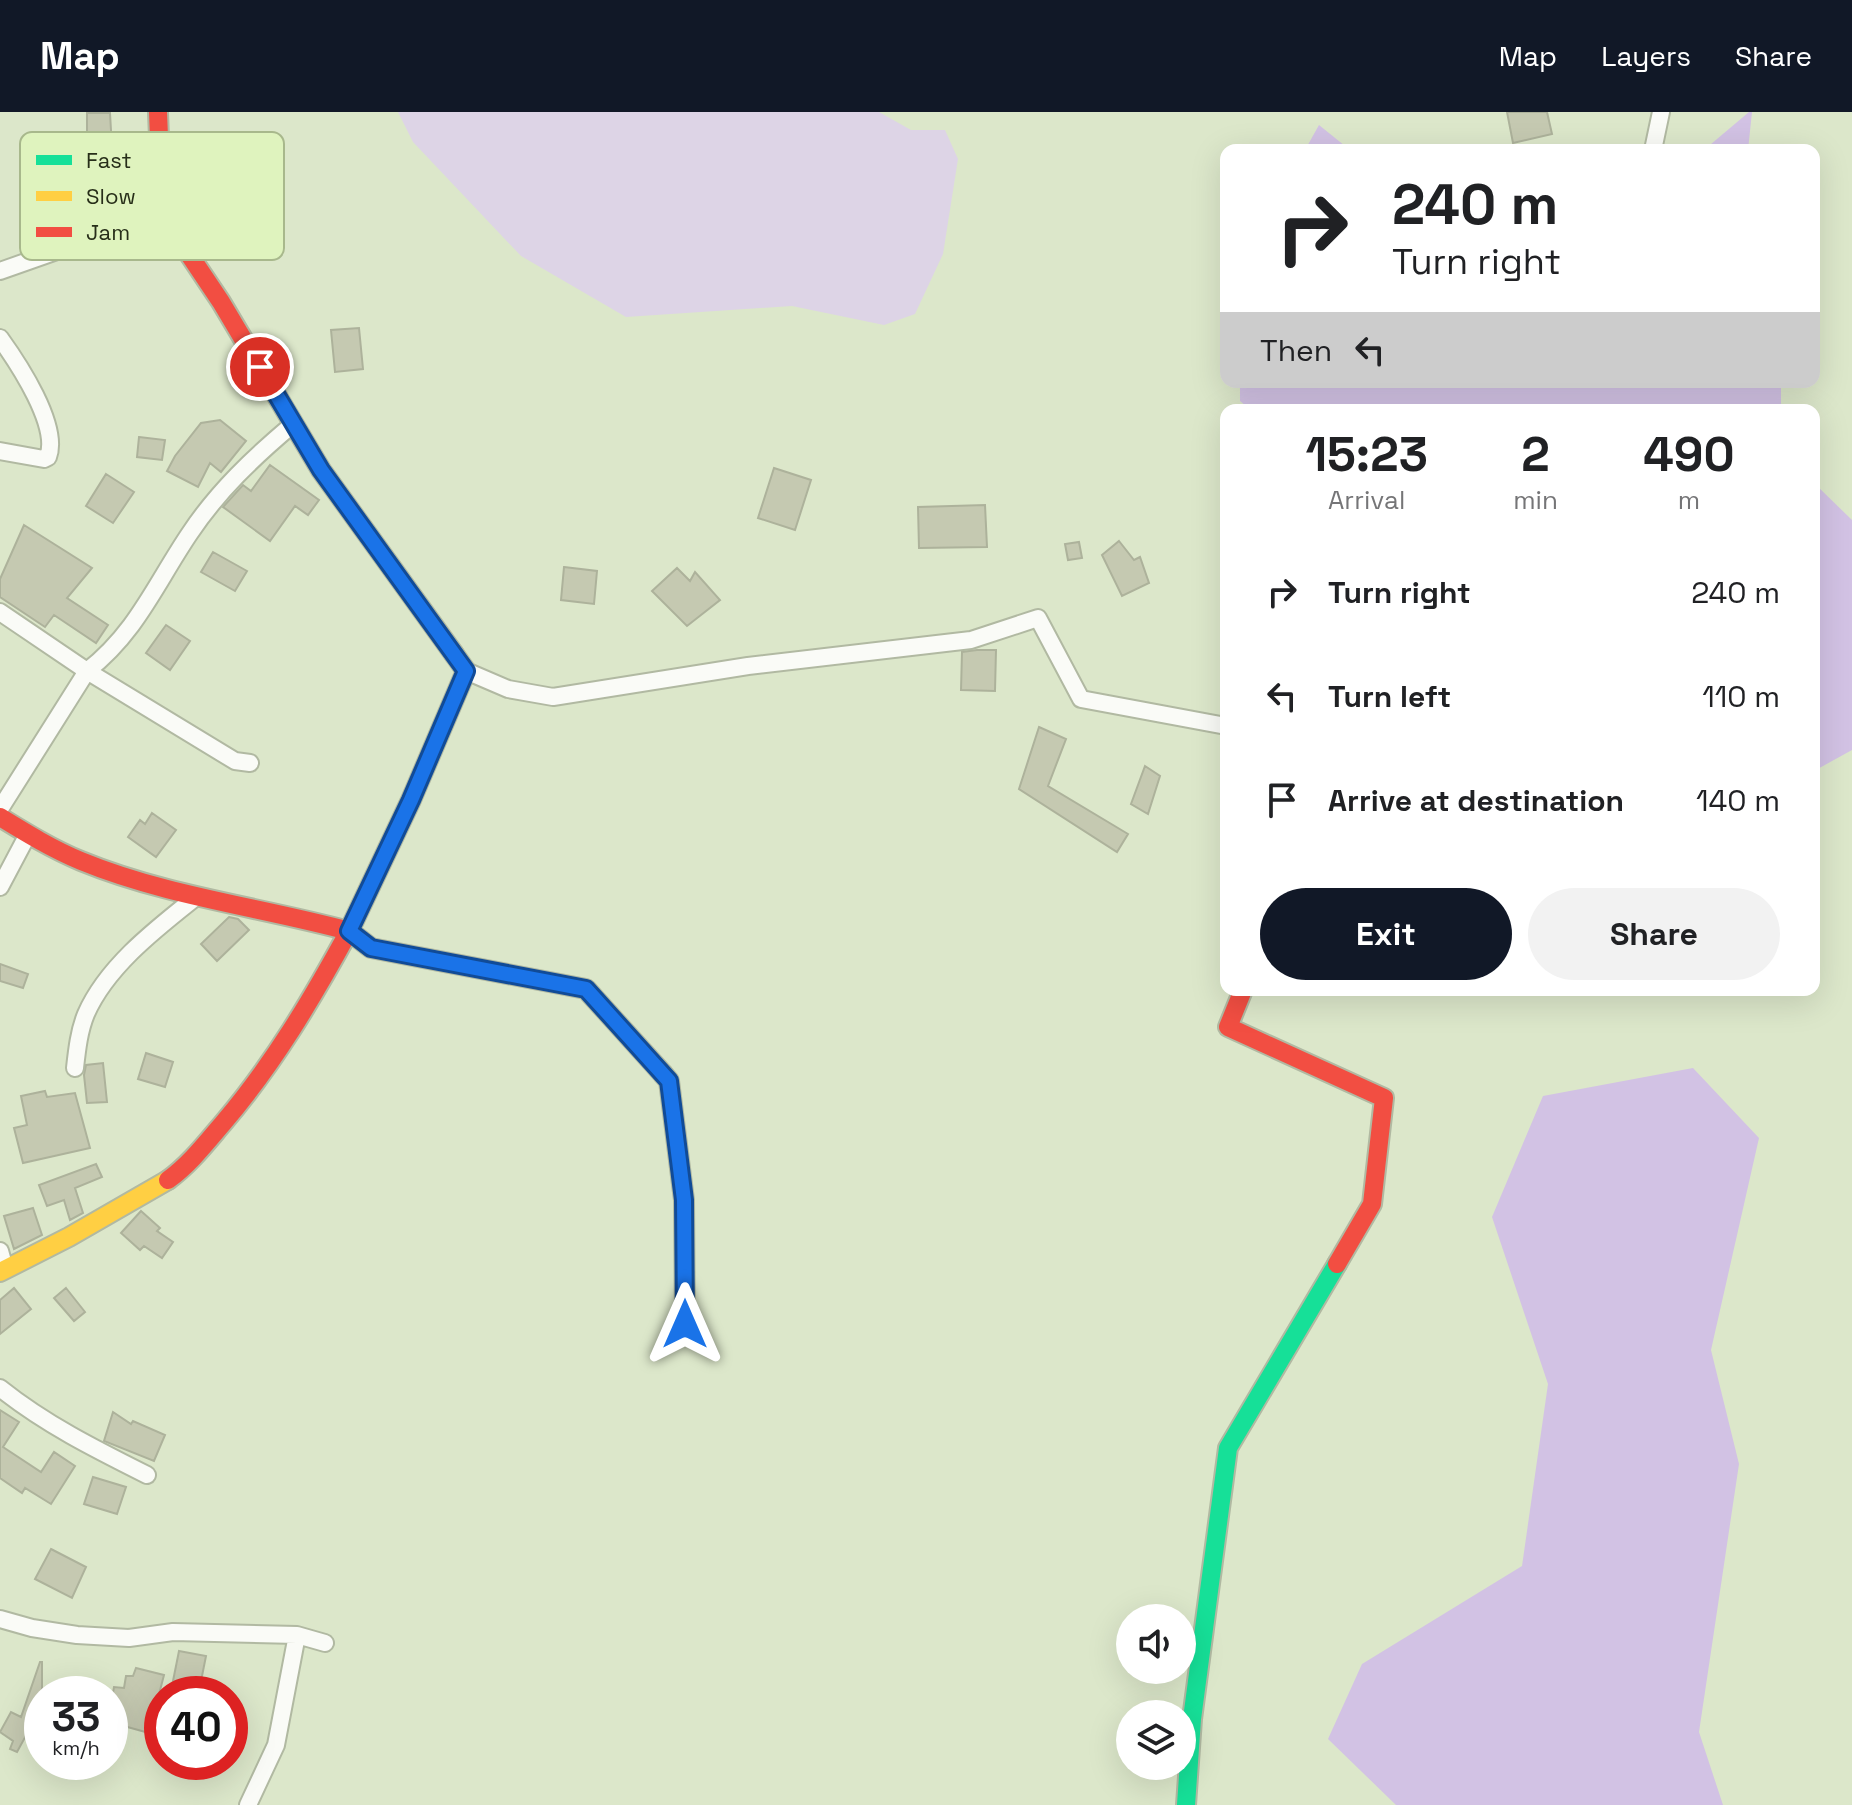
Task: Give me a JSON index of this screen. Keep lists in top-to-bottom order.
{
  "legend": ["Fast", "Slow", "Jam"],
  "page": {
    "header": "Map",
    "nav": ["Map", "Layers", "Share"],
    "turn": ["240 m", "Turn right"],
    "then": "Then",
    "eta": [
      "15:23",
      "Arrival",
      "2",
      "min",
      "490",
      "m"
    ],
    "list": [
      {
        "name": "Turn right",
        "value": "240 m"
      },
      {
        "name": "Turn left",
        "value": "110 m"
      },
      {
        "name": "Arrive at destination",
        "value": "140 m"
      }
    ],
    "buttons": ["Exit", "Share"],
    "speed": "33 km/h",
    "limit": "40"
  }
}
